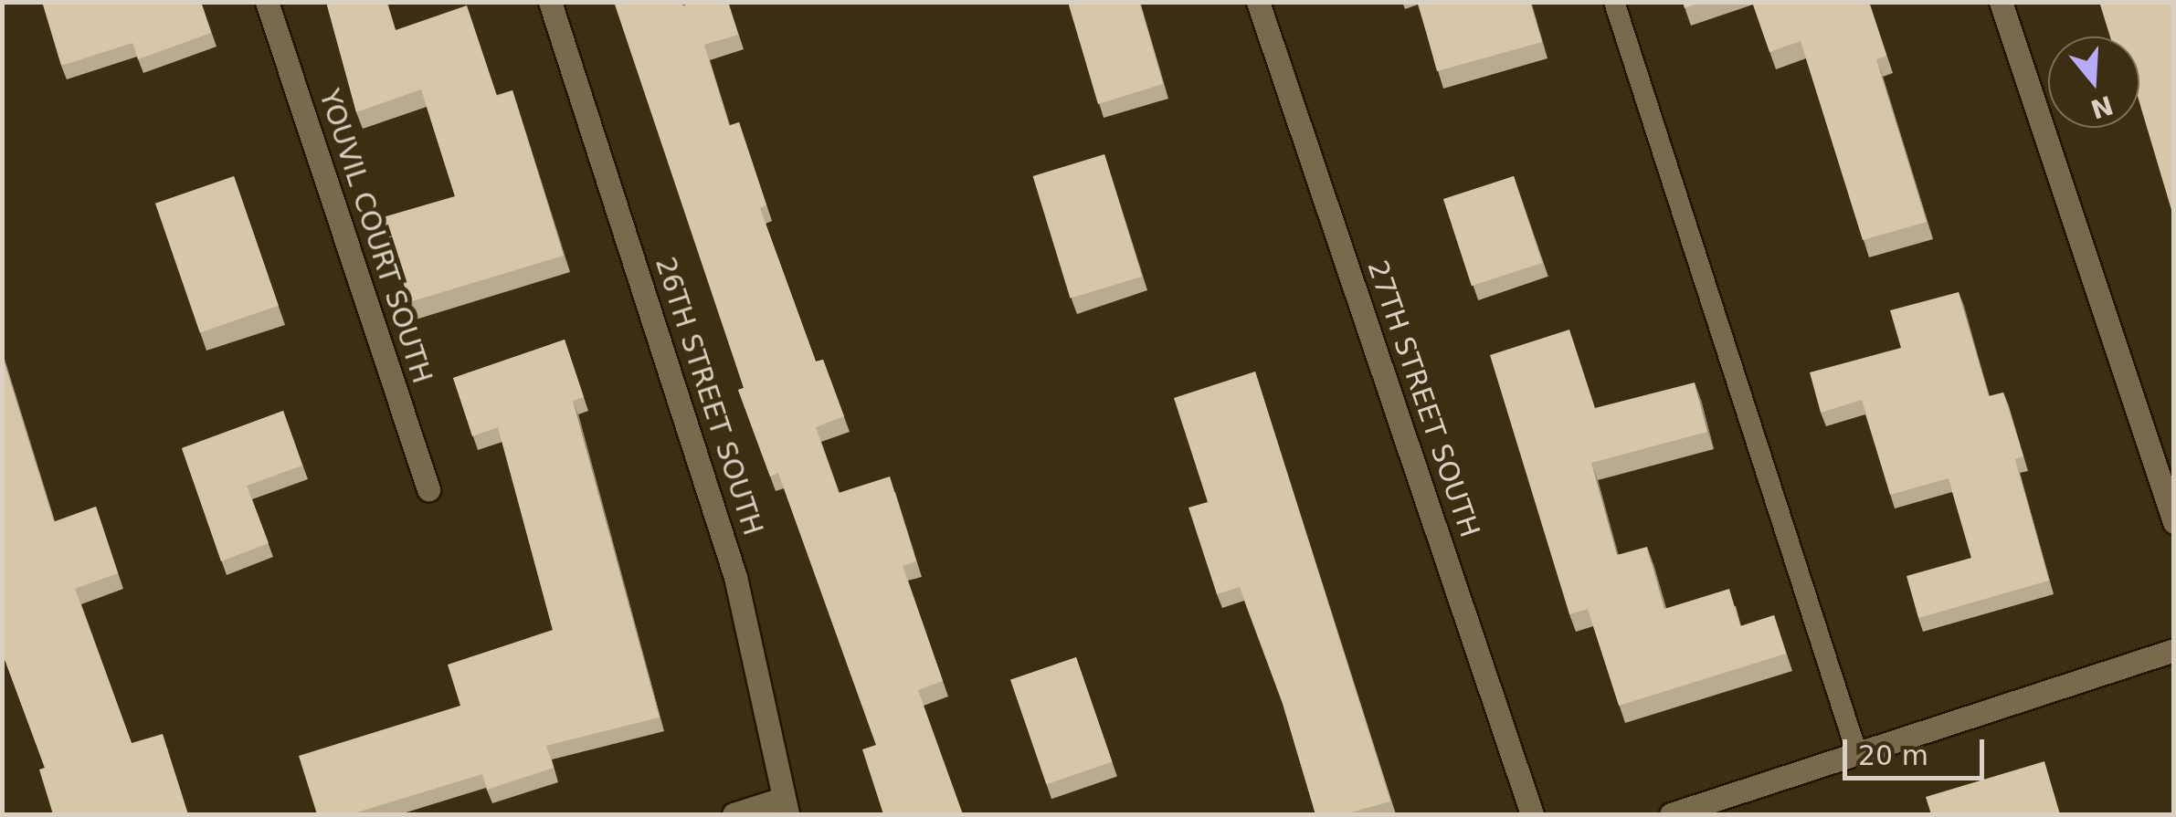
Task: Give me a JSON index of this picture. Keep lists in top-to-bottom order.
{
  "streets": {
    "street": ["YOUVIL COURT SOUTH", "26TH STREET SOUTH", "27TH STREET SOUTH"]
  },
  "scale_bar": "20 m",
  "north": "bottom"
}
